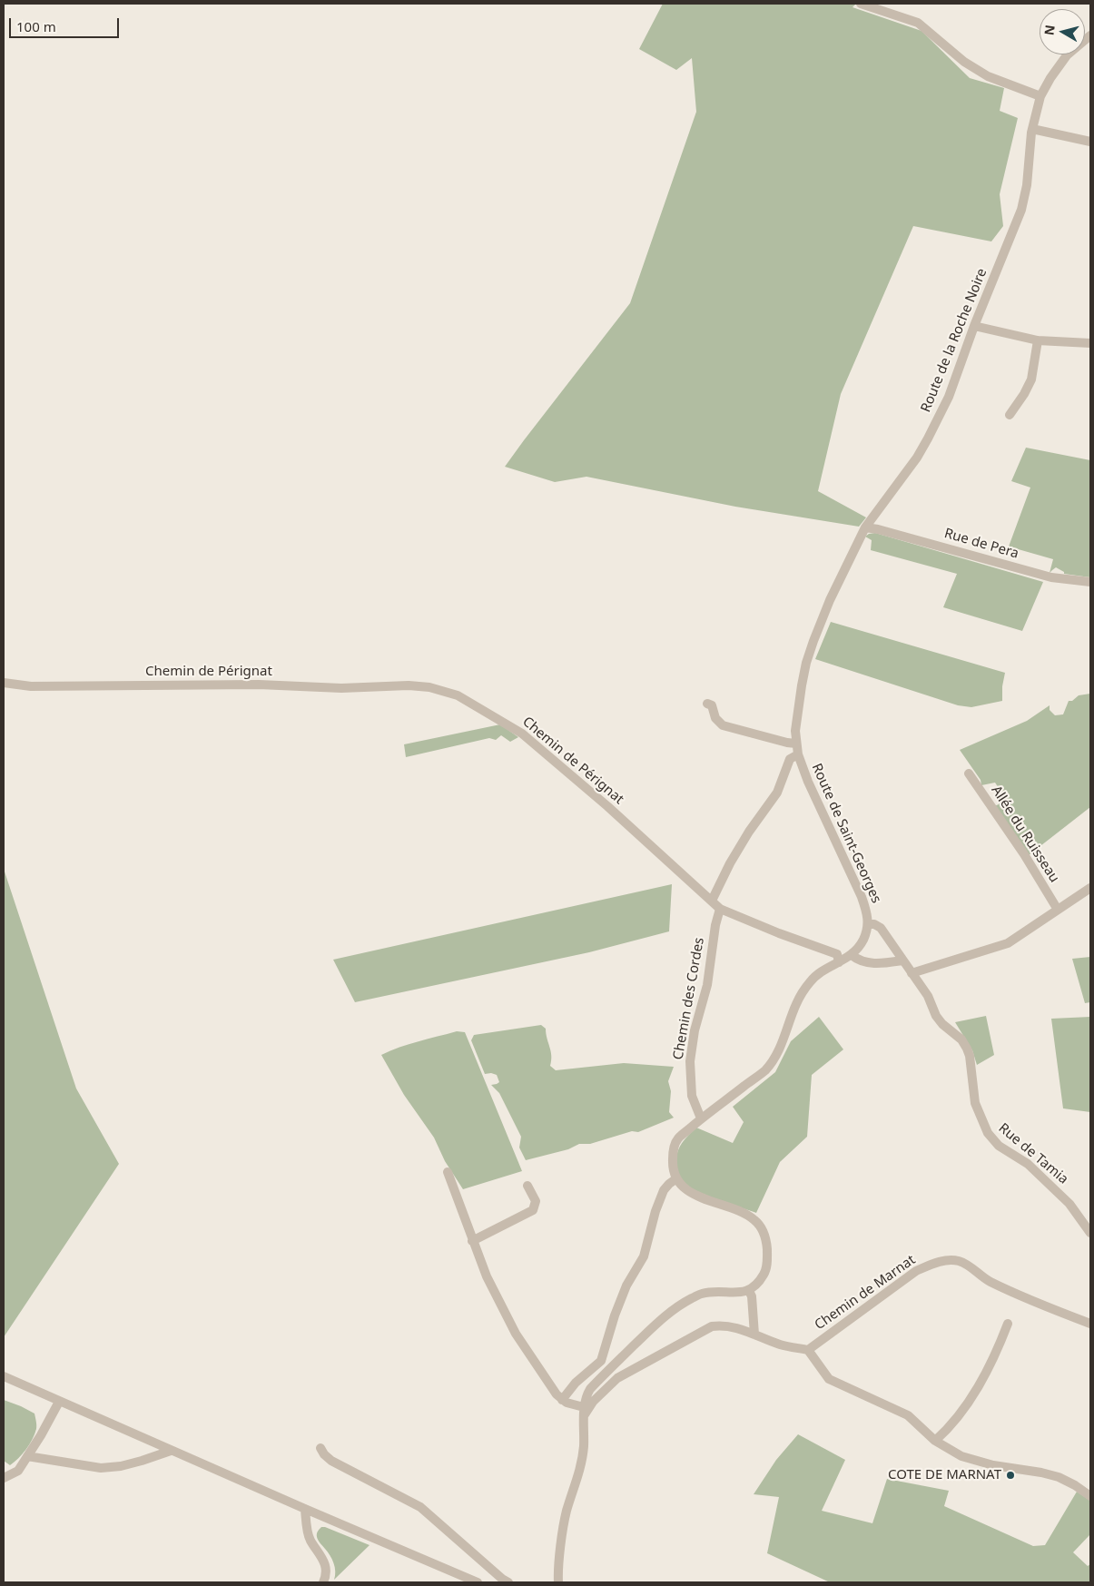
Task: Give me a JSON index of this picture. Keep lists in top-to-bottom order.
{
  "streets": {
    "street": [
      "Route de la Roche Noire",
      "Rue de Pera",
      "Chemin de Pérignat",
      "Route de Saint-Georges",
      "Allée du Ruisseau",
      "Chemin des Cordes",
      "Rue de Tamia",
      "Chemin de Marnat"
    ]
  },
  "crossings": [
    ["Route de la Roche Noire", "Rue de Pera"],
    ["Route de la Roche Noire", "Route de Saint-Georges"],
    ["Chemin de Pérignat", "Chemin des Cordes"],
    ["Route de Saint-Georges", "Rue de Tamia"]
  ],
  "places": ["COTE DE MARNAT"],
  "scale_bar": "100 m",
  "north": "left"
}
